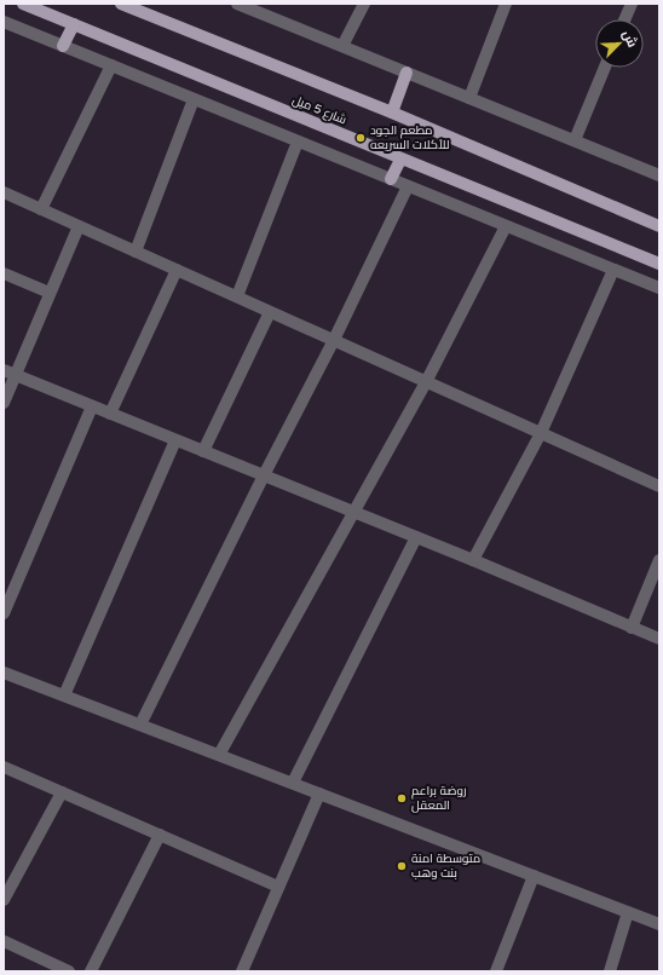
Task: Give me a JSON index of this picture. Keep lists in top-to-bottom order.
{
  "streets": {
    "main road": ["شارع 5 ميل"]
  },
  "places": ["مطعم الجود للأكلات السريعه", "روضة براعم المعقل", "متوسطة امنة بنت وهب"],
  "north": "top right"
}
